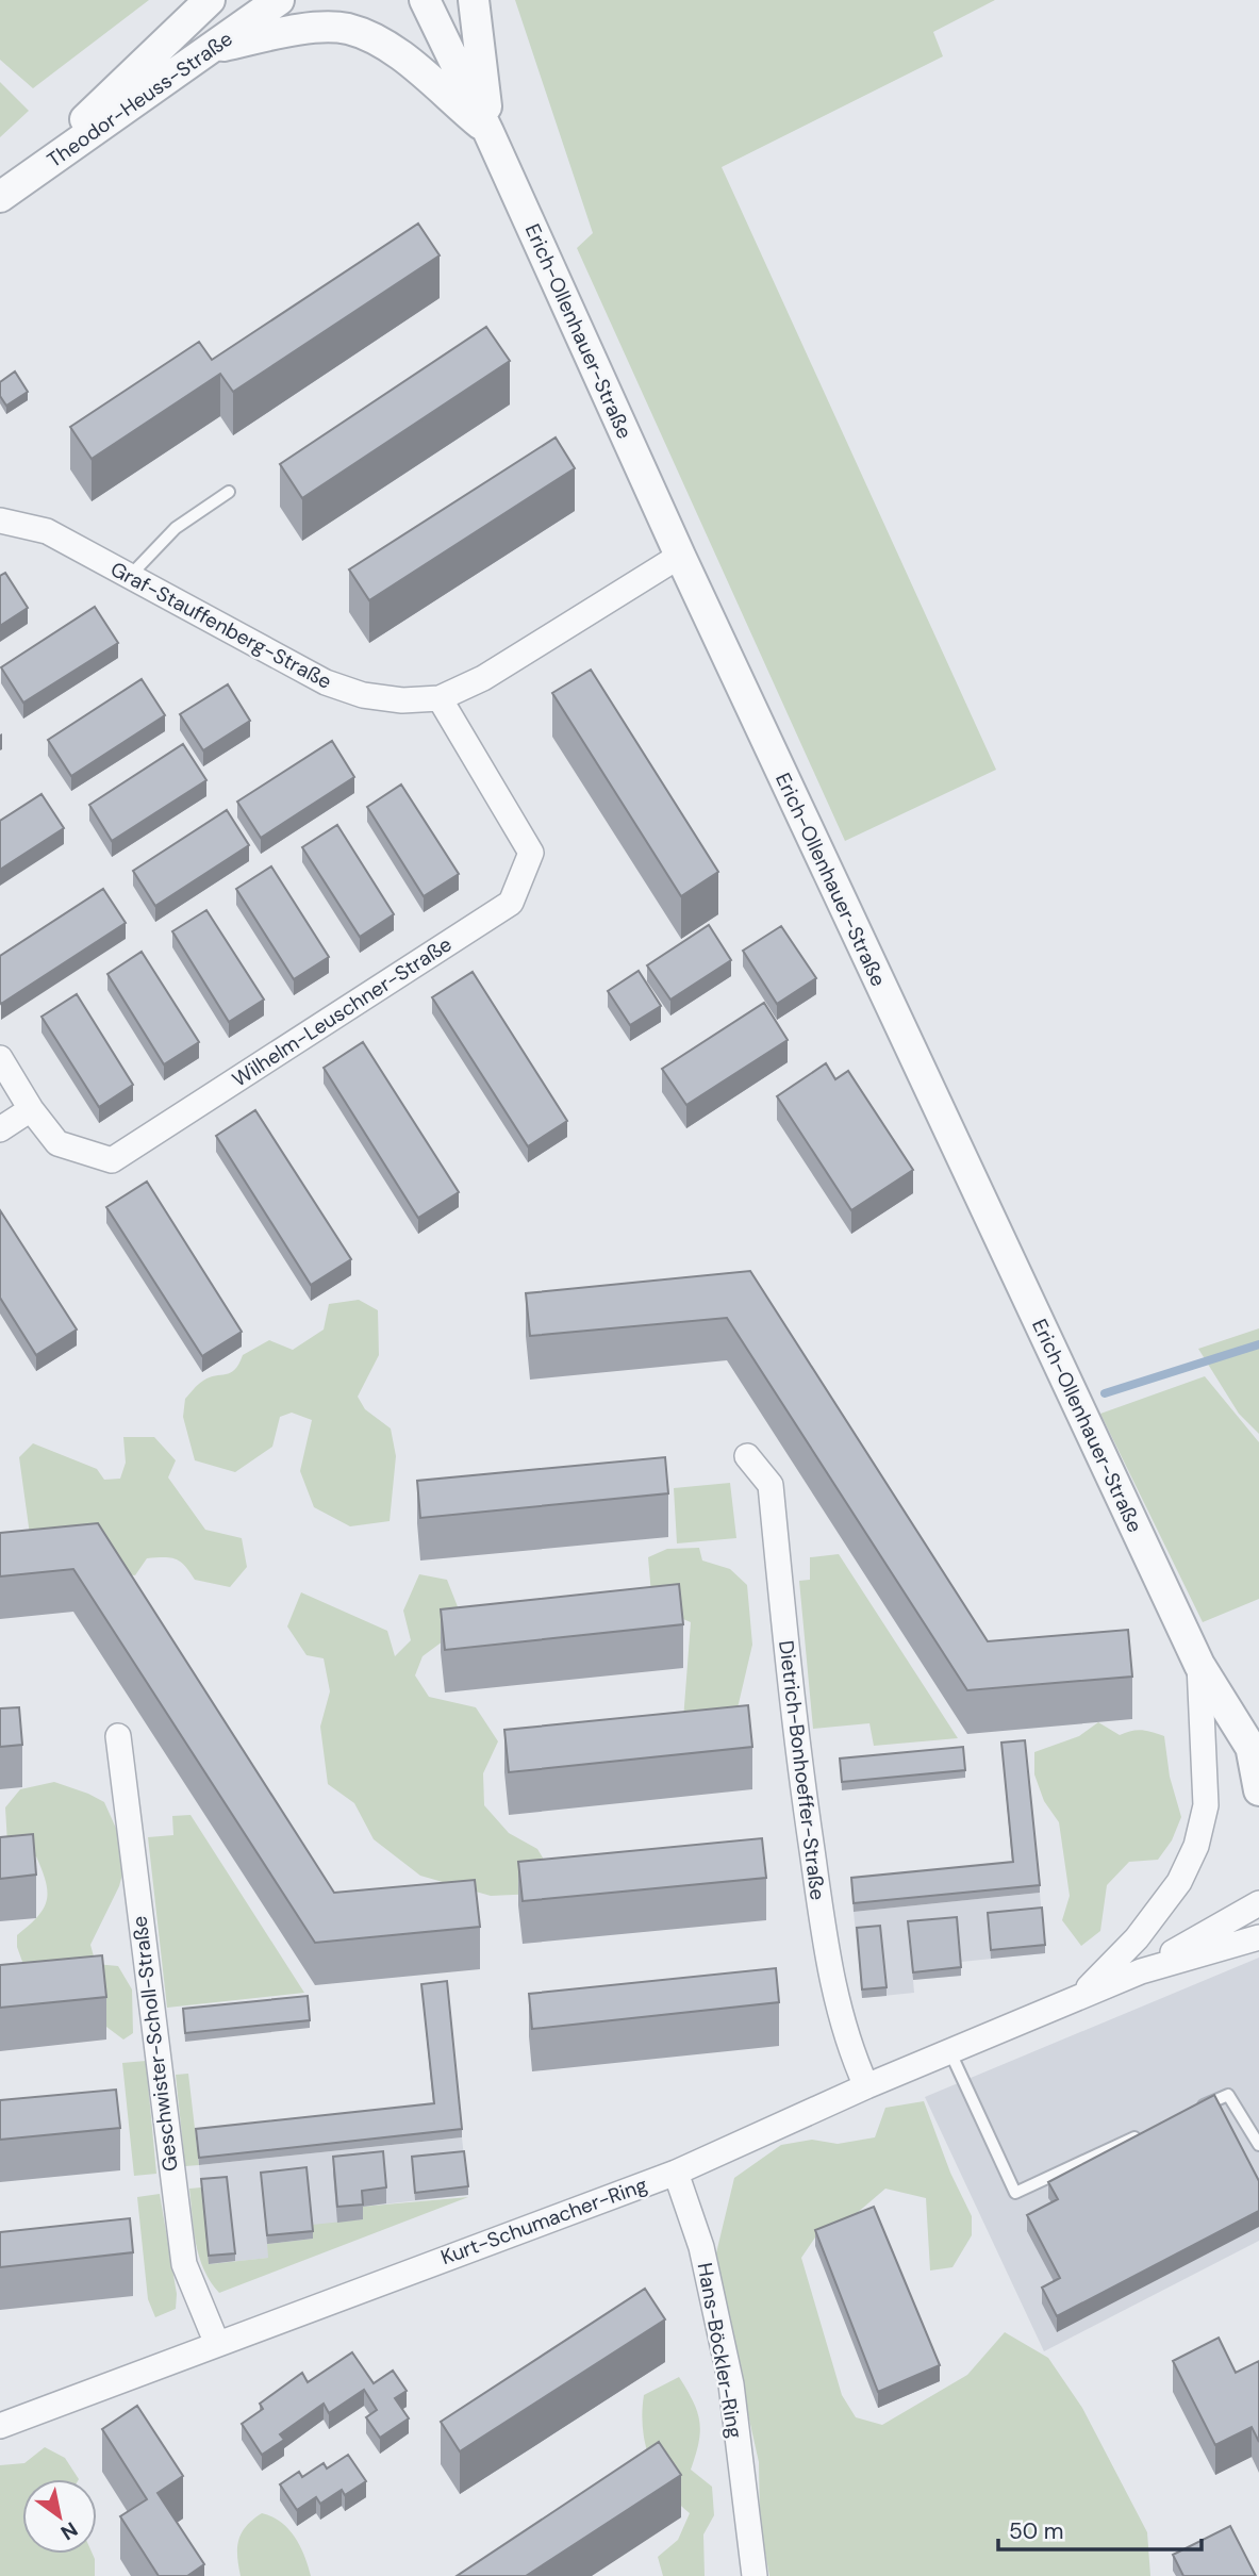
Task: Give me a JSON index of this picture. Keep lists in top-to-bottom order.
{
  "streets": {
    "street": [
      "Theodor-Heuss-Straße",
      "Erich-Ollenhauer-Straße",
      "Graf-Stauffenberg-Straße",
      "Wilhelm-Leuschner-Straße",
      "Dietrich-Bonhoeffer-Straße",
      "Geschwister-Scholl-Straße",
      "Kurt-Schumacher-Ring",
      "Hans-Böckler-Ring"
    ]
  },
  "crossings": [
    ["Erich-Ollenhauer-Straße", "Graf-Stauffenberg-Straße"],
    ["Erich-Ollenhauer-Straße", "Kurt-Schumacher-Ring"],
    ["Graf-Stauffenberg-Straße", "Wilhelm-Leuschner-Straße"],
    ["Dietrich-Bonhoeffer-Straße", "Kurt-Schumacher-Ring"],
    ["Geschwister-Scholl-Straße", "Kurt-Schumacher-Ring"],
    ["Kurt-Schumacher-Ring", "Hans-Böckler-Ring"]
  ],
  "scale_bar": "50 m",
  "north": "bottom right"
}
